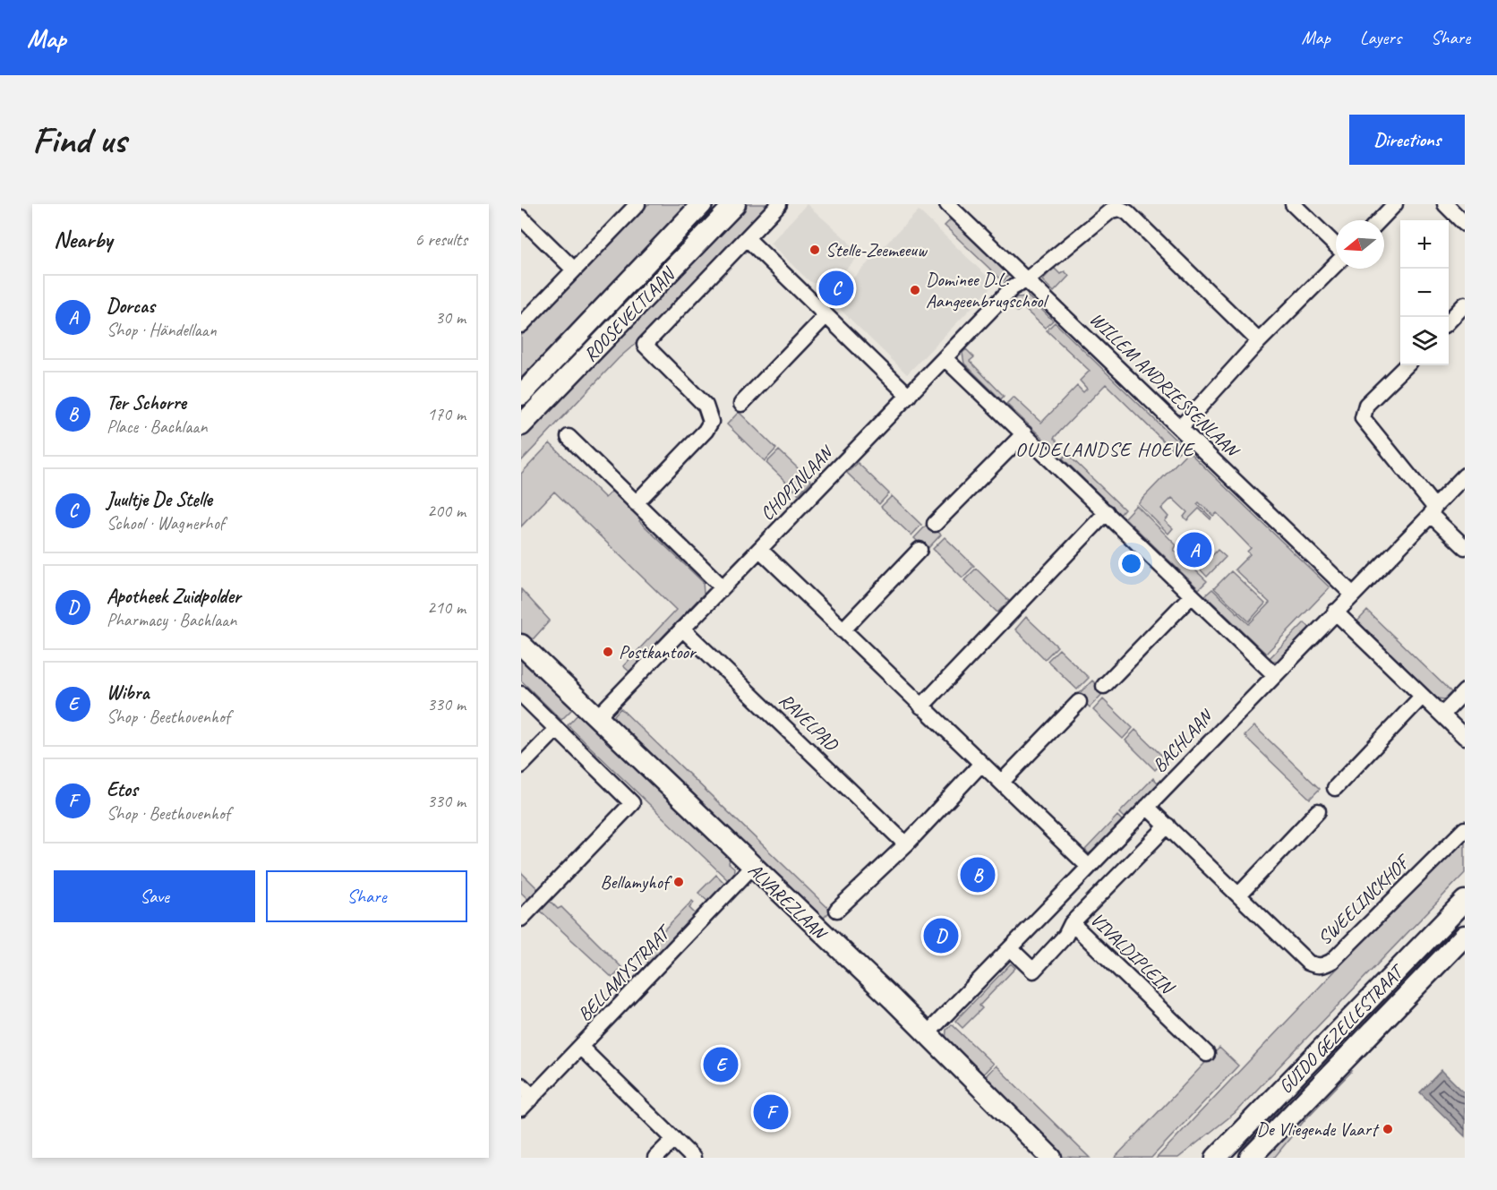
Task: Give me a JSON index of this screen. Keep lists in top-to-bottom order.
{
  "streets": {
    "main road": ["ROOSEVELTLAAN", "ALVAREZLAAN", "GUIDO GEZELLESTRAAT"],
    "street": [
      "WILLEM ANDRIESSENLAAN",
      "CHOPINLAAN",
      "RAVELPAD",
      "BACHLAAN",
      "SWEELINCKHOF",
      "VIVALDIPLEIN",
      "BELLAMYSTRAAT"
    ]
  },
  "crossings": [
    ["WILLEM ANDRIESSENLAAN", "CHOPINLAAN"],
    ["WILLEM ANDRIESSENLAAN", "BACHLAAN"],
    ["CHOPINLAAN", "RAVELPAD"],
    ["CHOPINLAAN", "ALVAREZLAAN"],
    ["BACHLAAN", "ALVAREZLAAN"],
    ["BACHLAAN", "SWEELINCKHOF"],
    ["BACHLAAN", "VIVALDIPLEIN"],
    ["ALVAREZLAAN", "BELLAMYSTRAAT"]
  ],
  "districts": ["OUDELANDSE HOEVE"],
  "places": [
    "Stelle-Zeemeeuw",
    "Dominee D.L. Aangeenbrugschool",
    "Postkantoor",
    "Bellamyhof",
    "De Vliegende Vaart"
  ],
  "north": "left",
  "page": {
    "header": "Map",
    "nav": ["Map", "Layers", "Share"],
    "buttons": [
      "Directions",
      ["Save", "Share"]
    ],
    "title": "Find us",
    "heading": ["Nearby", "6 results"],
    "map_buttons": ["+", "−"],
    "pins": [
      "C",
      "A",
      "B",
      "D",
      "E",
      "F"
    ],
    "list": [
      {
        "mark": "A",
        "name": "Dorcas",
        "note": "Shop · Händellaan",
        "value": "30 m"
      },
      {
        "mark": "B",
        "name": "Ter Schorre",
        "note": "Place · Bachlaan",
        "value": "170 m"
      },
      {
        "mark": "C",
        "name": "Juultje De Stelle",
        "note": "School · Wagnerhof",
        "value": "200 m"
      },
      {
        "mark": "D",
        "name": "Apotheek Zuidpolder",
        "note": "Pharmacy · Bachlaan",
        "value": "210 m"
      },
      {
        "mark": "E",
        "name": "Wibra",
        "note": "Shop · Beethovenhof",
        "value": "330 m"
      },
      {
        "mark": "F",
        "name": "Etos",
        "note": "Shop · Beethovenhof",
        "value": "330 m"
      }
    ]
  }
}
